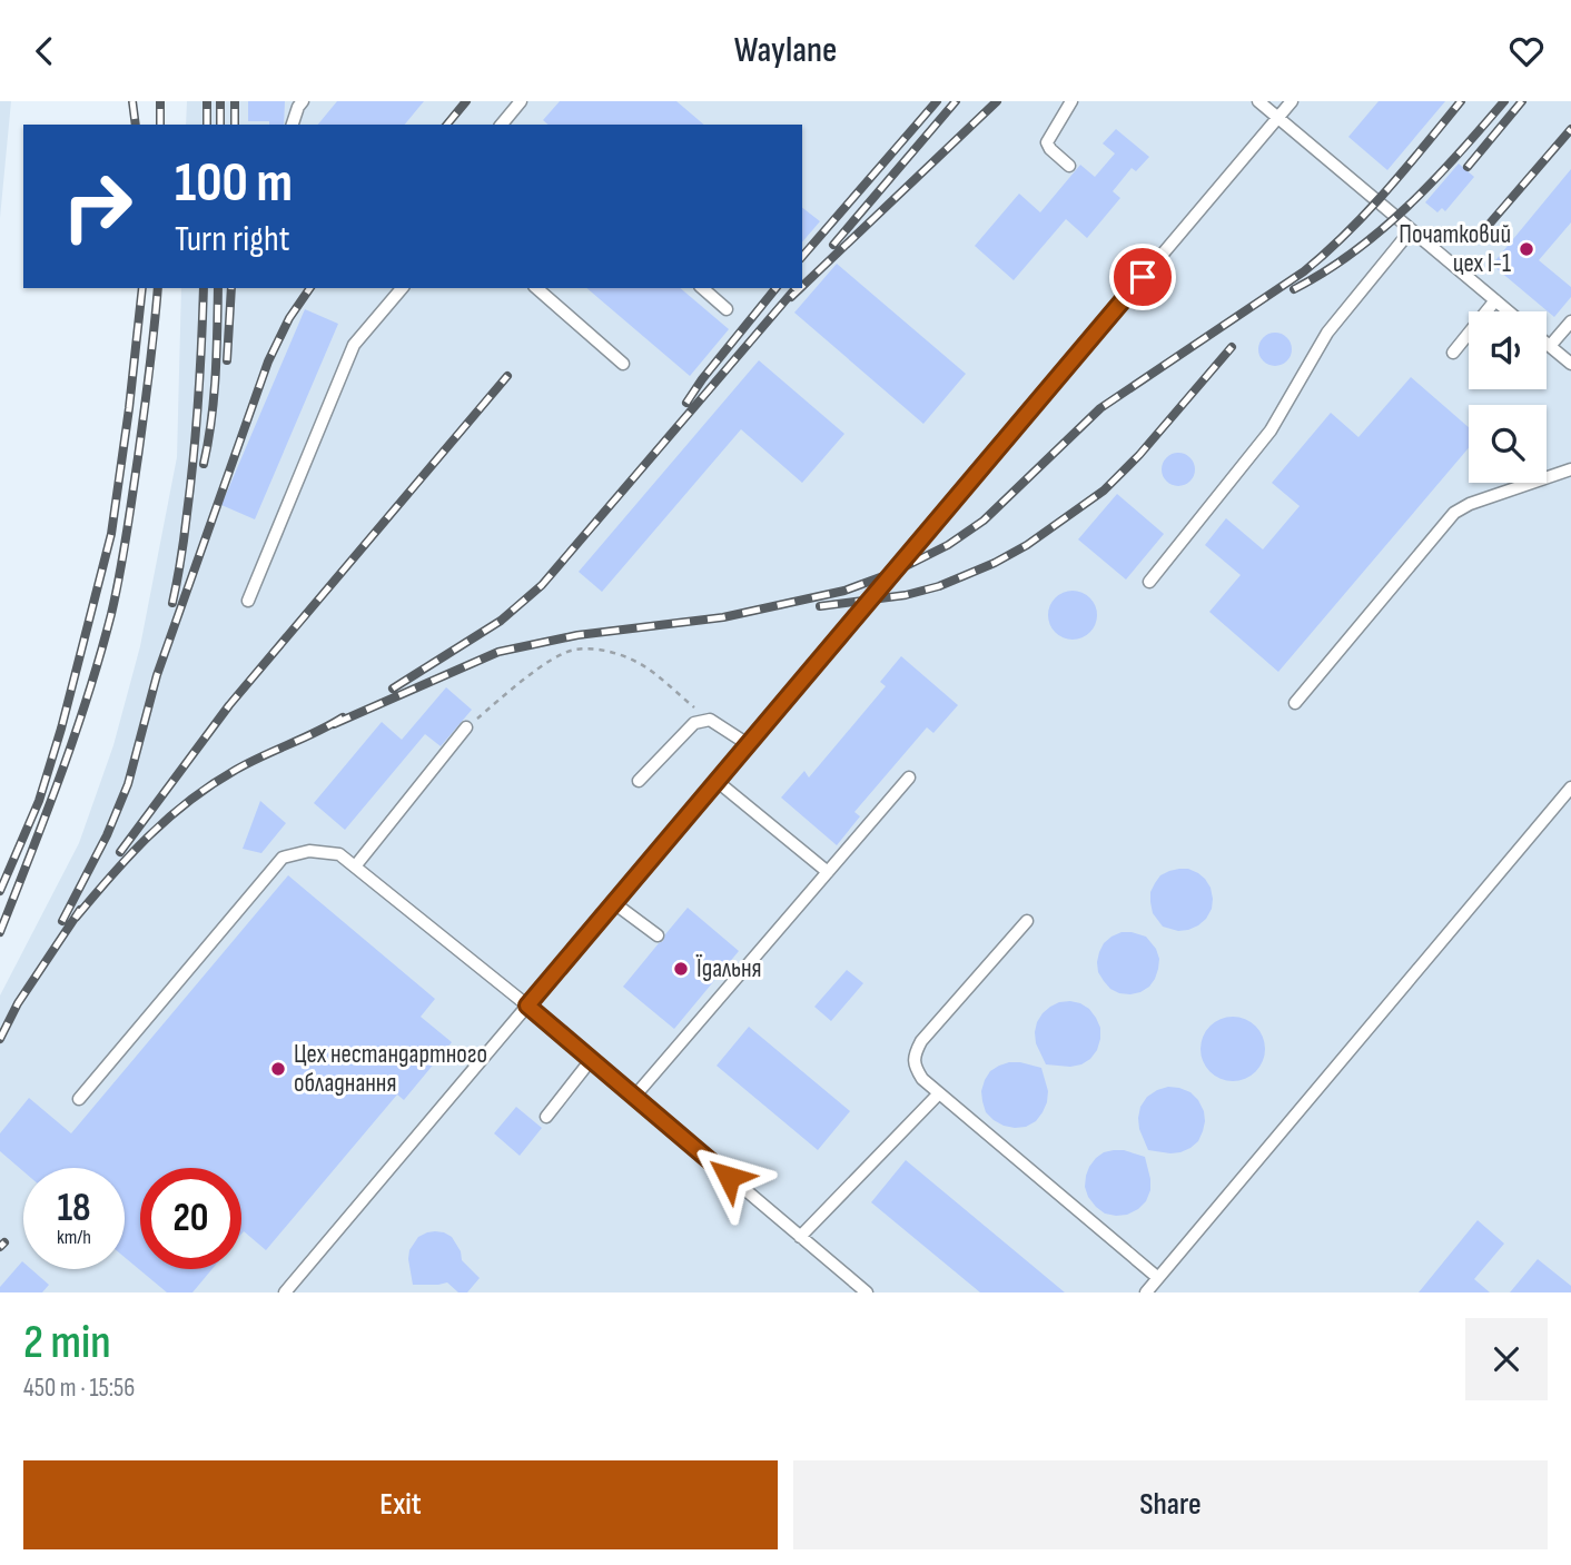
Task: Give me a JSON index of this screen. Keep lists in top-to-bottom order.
{
  "places": ["Початковий цех І-1", "Їдальня", "Цех нестандартного обладнання"],
  "page": {
    "header": "Waylane",
    "turn": ["100 m", "Turn right"],
    "speed": "18 km/h",
    "limit": "20",
    "heading": ["2 min", "450 m · 15:56"],
    "buttons": ["Exit", "Share"]
  }
}
